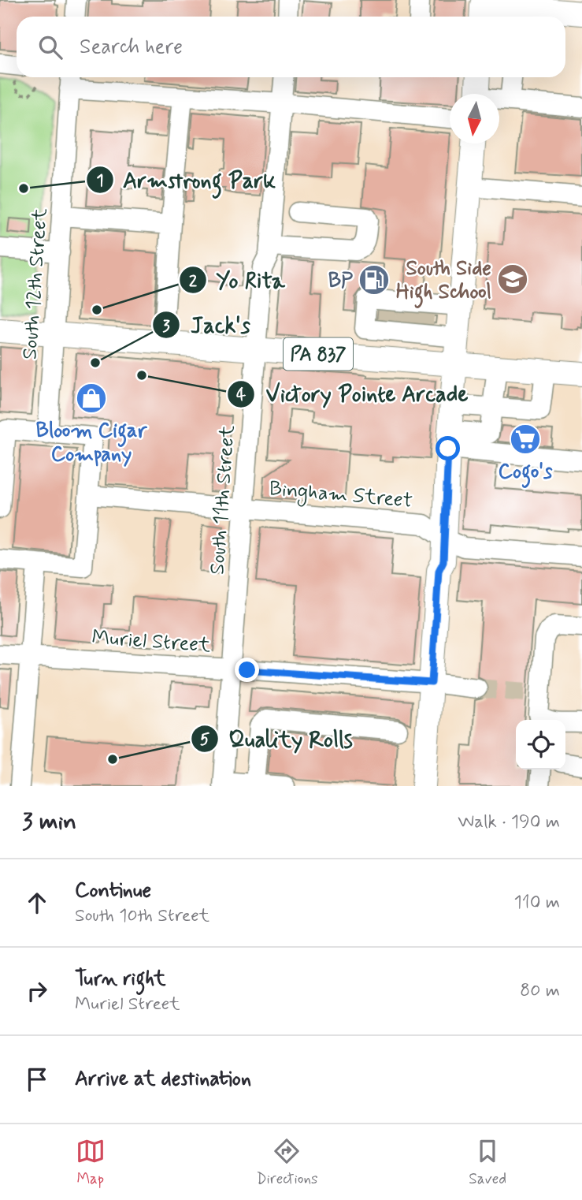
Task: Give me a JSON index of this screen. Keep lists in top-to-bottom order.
{
  "streets": {
    "main road": ["PA 837"],
    "street": [
      "South 12th Street",
      "Bingham Street",
      "South 11th Street",
      "Muriel Street"
    ]
  },
  "crossings": [
    ["South 12th Street", "PA 837"],
    ["PA 837", "South 11th Street"],
    ["Bingham Street", "South 11th Street"],
    ["South 11th Street", "Muriel Street"]
  ],
  "places": {
    "other": [
      "Armstrong Park",
      "Yo Rita",
      "Jack's",
      "Victory Pointe Arcade",
      "Quality Rolls"
    ],
    "school or university": ["South Side High School"],
    "fuel station": ["BP"],
    "shop": ["Bloom Cigar Company"],
    "supermarket": ["Cogo's"]
  },
  "north": "bottom",
  "page": {
    "search": "Search here",
    "heading": ["3 min", "Walk · 190 m"],
    "list": [
      ["Continue", "South 10th Street", "110 m"],
      ["Turn right", "Muriel Street", "80 m"],
      "Arrive at destination"
    ],
    "nav": ["Map", "Directions", "Saved"]
  }
}
